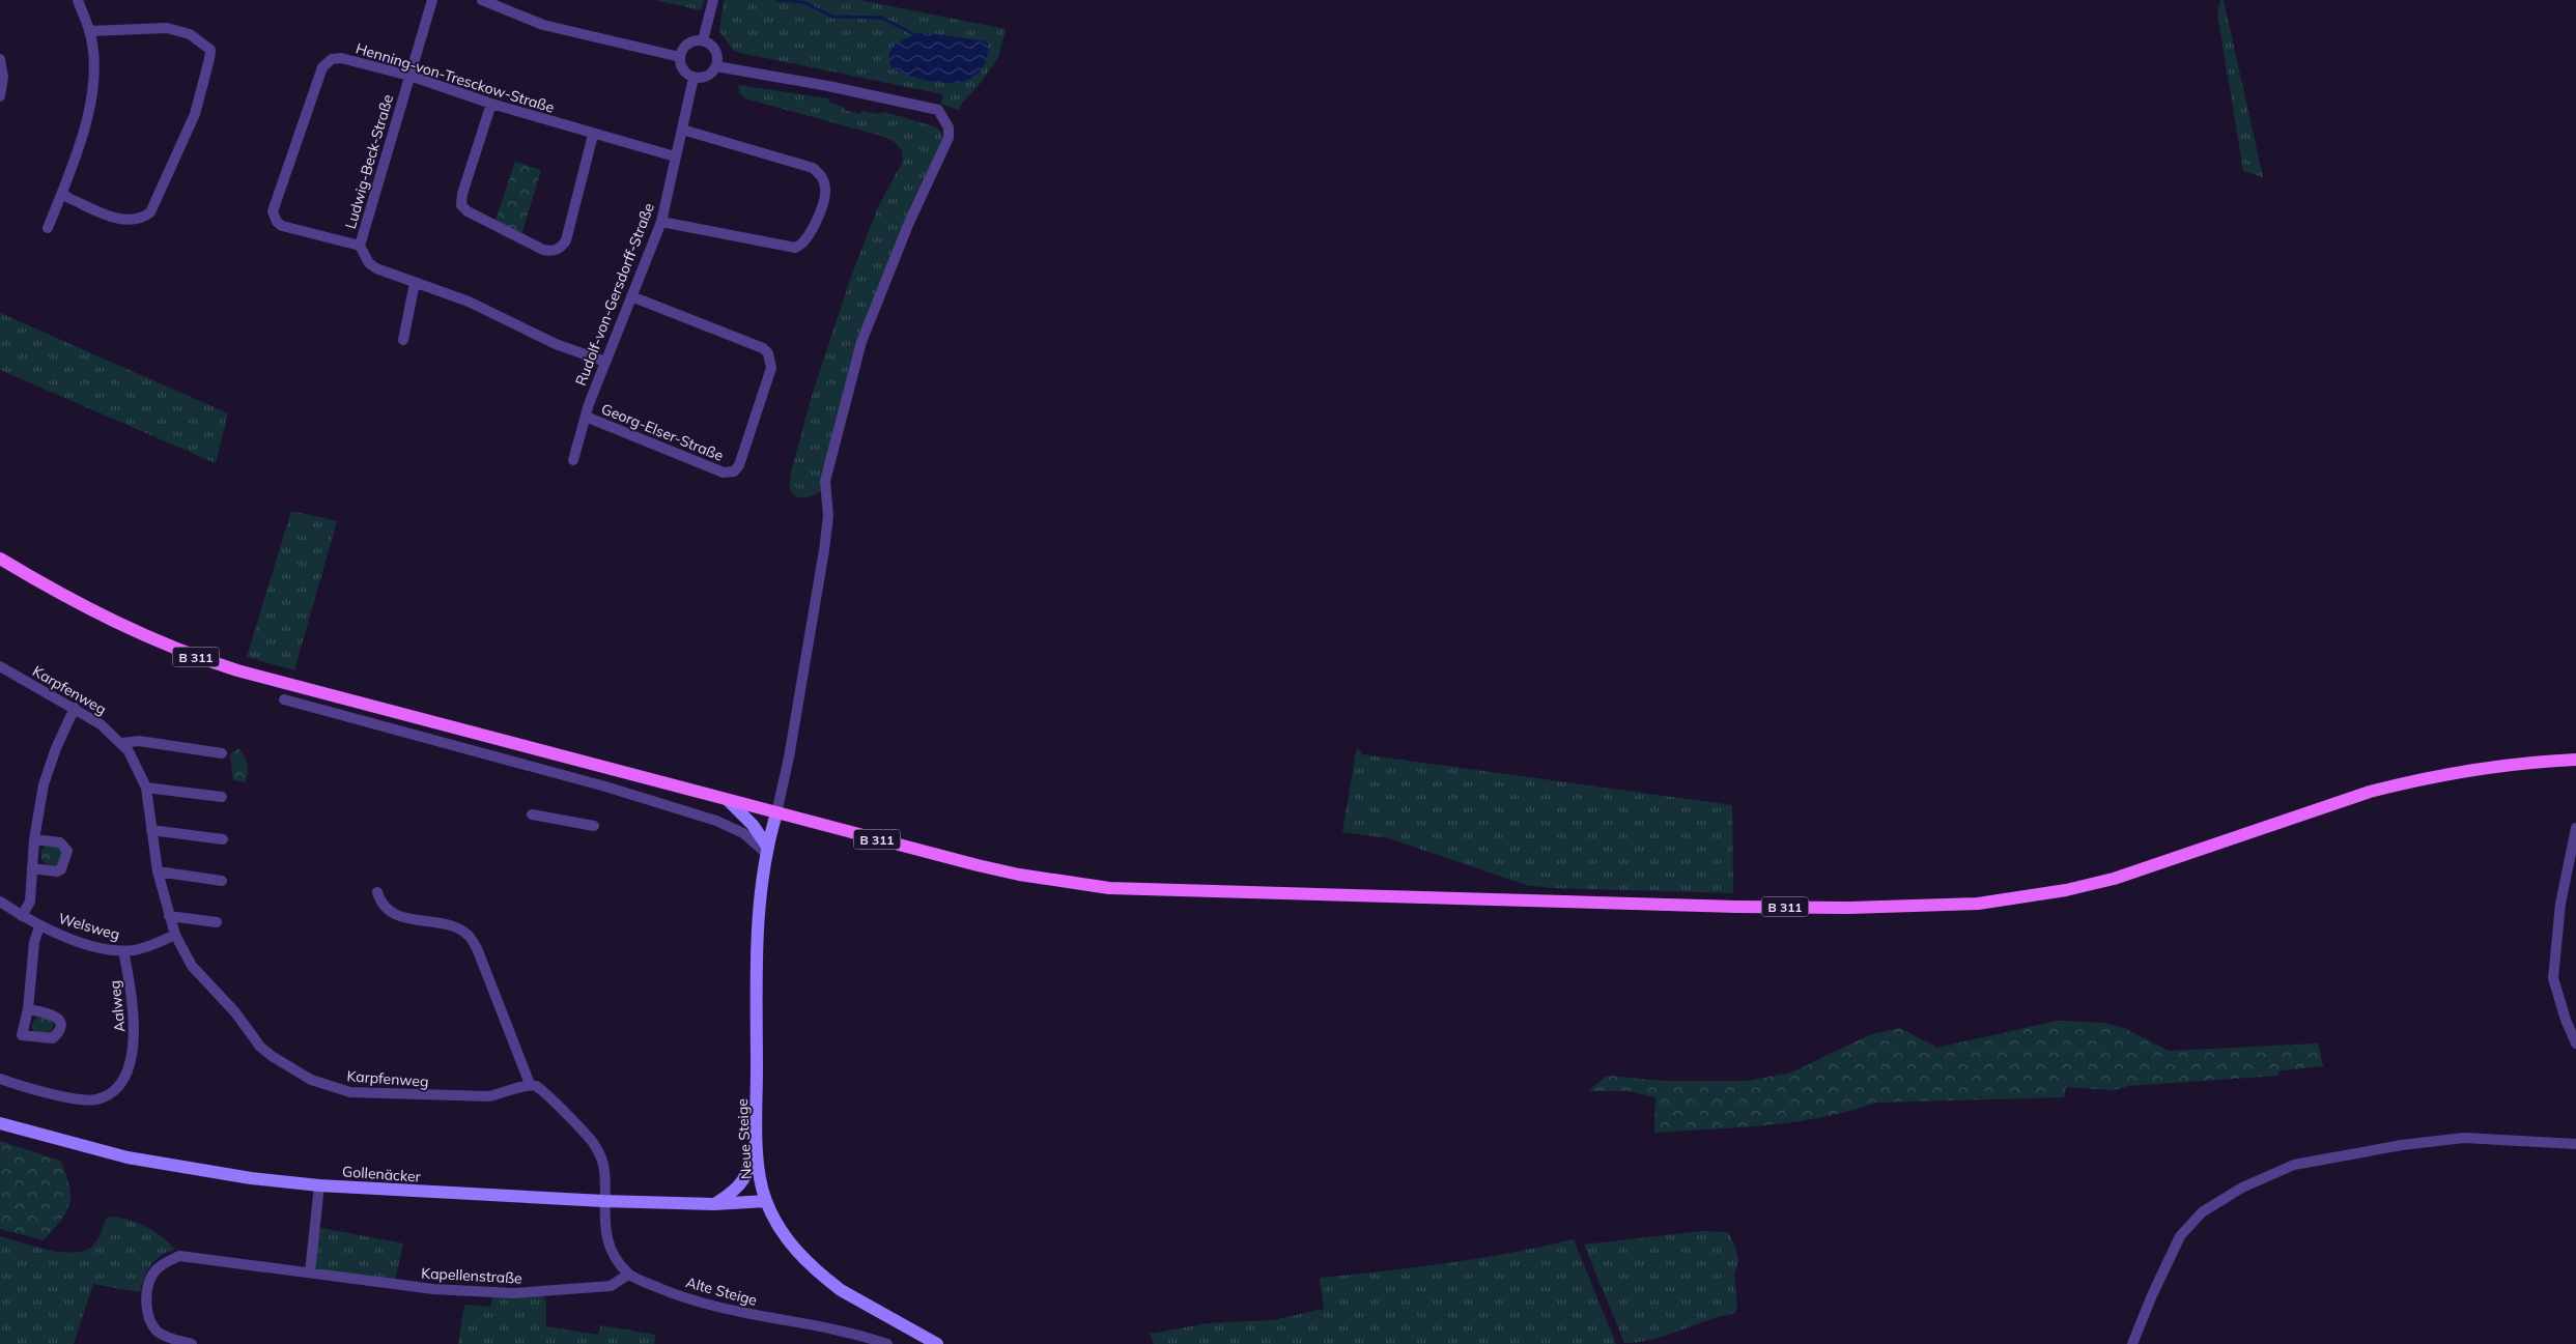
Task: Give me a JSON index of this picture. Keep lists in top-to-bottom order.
{
  "streets": {
    "main road": ["B 311"],
    "street": [
      "Henning-von-Tresckow-Straße",
      "Ludwig-Beck-Straße",
      "Rudolf-von-Gersdorff-Straße",
      "Georg-Elser-Straße",
      "Karpfenweg",
      "Welsweg",
      "Aalweg",
      "Neue Steige",
      "Gollenäcker",
      "Kapellenstraße",
      "Alte Steige"
    ]
  },
  "crossings": [
    ["Henning-von-Tresckow-Straße", "Ludwig-Beck-Straße"],
    ["Henning-von-Tresckow-Straße", "Rudolf-von-Gersdorff-Straße"],
    ["Ludwig-Beck-Straße", "Rudolf-von-Gersdorff-Straße"],
    ["Rudolf-von-Gersdorff-Straße", "Georg-Elser-Straße"],
    ["B 311", "Neue Steige"],
    ["Karpfenweg", "Welsweg"],
    ["Welsweg", "Aalweg"],
    ["Neue Steige", "Gollenäcker"],
    ["Kapellenstraße", "Alte Steige"]
  ]
}
